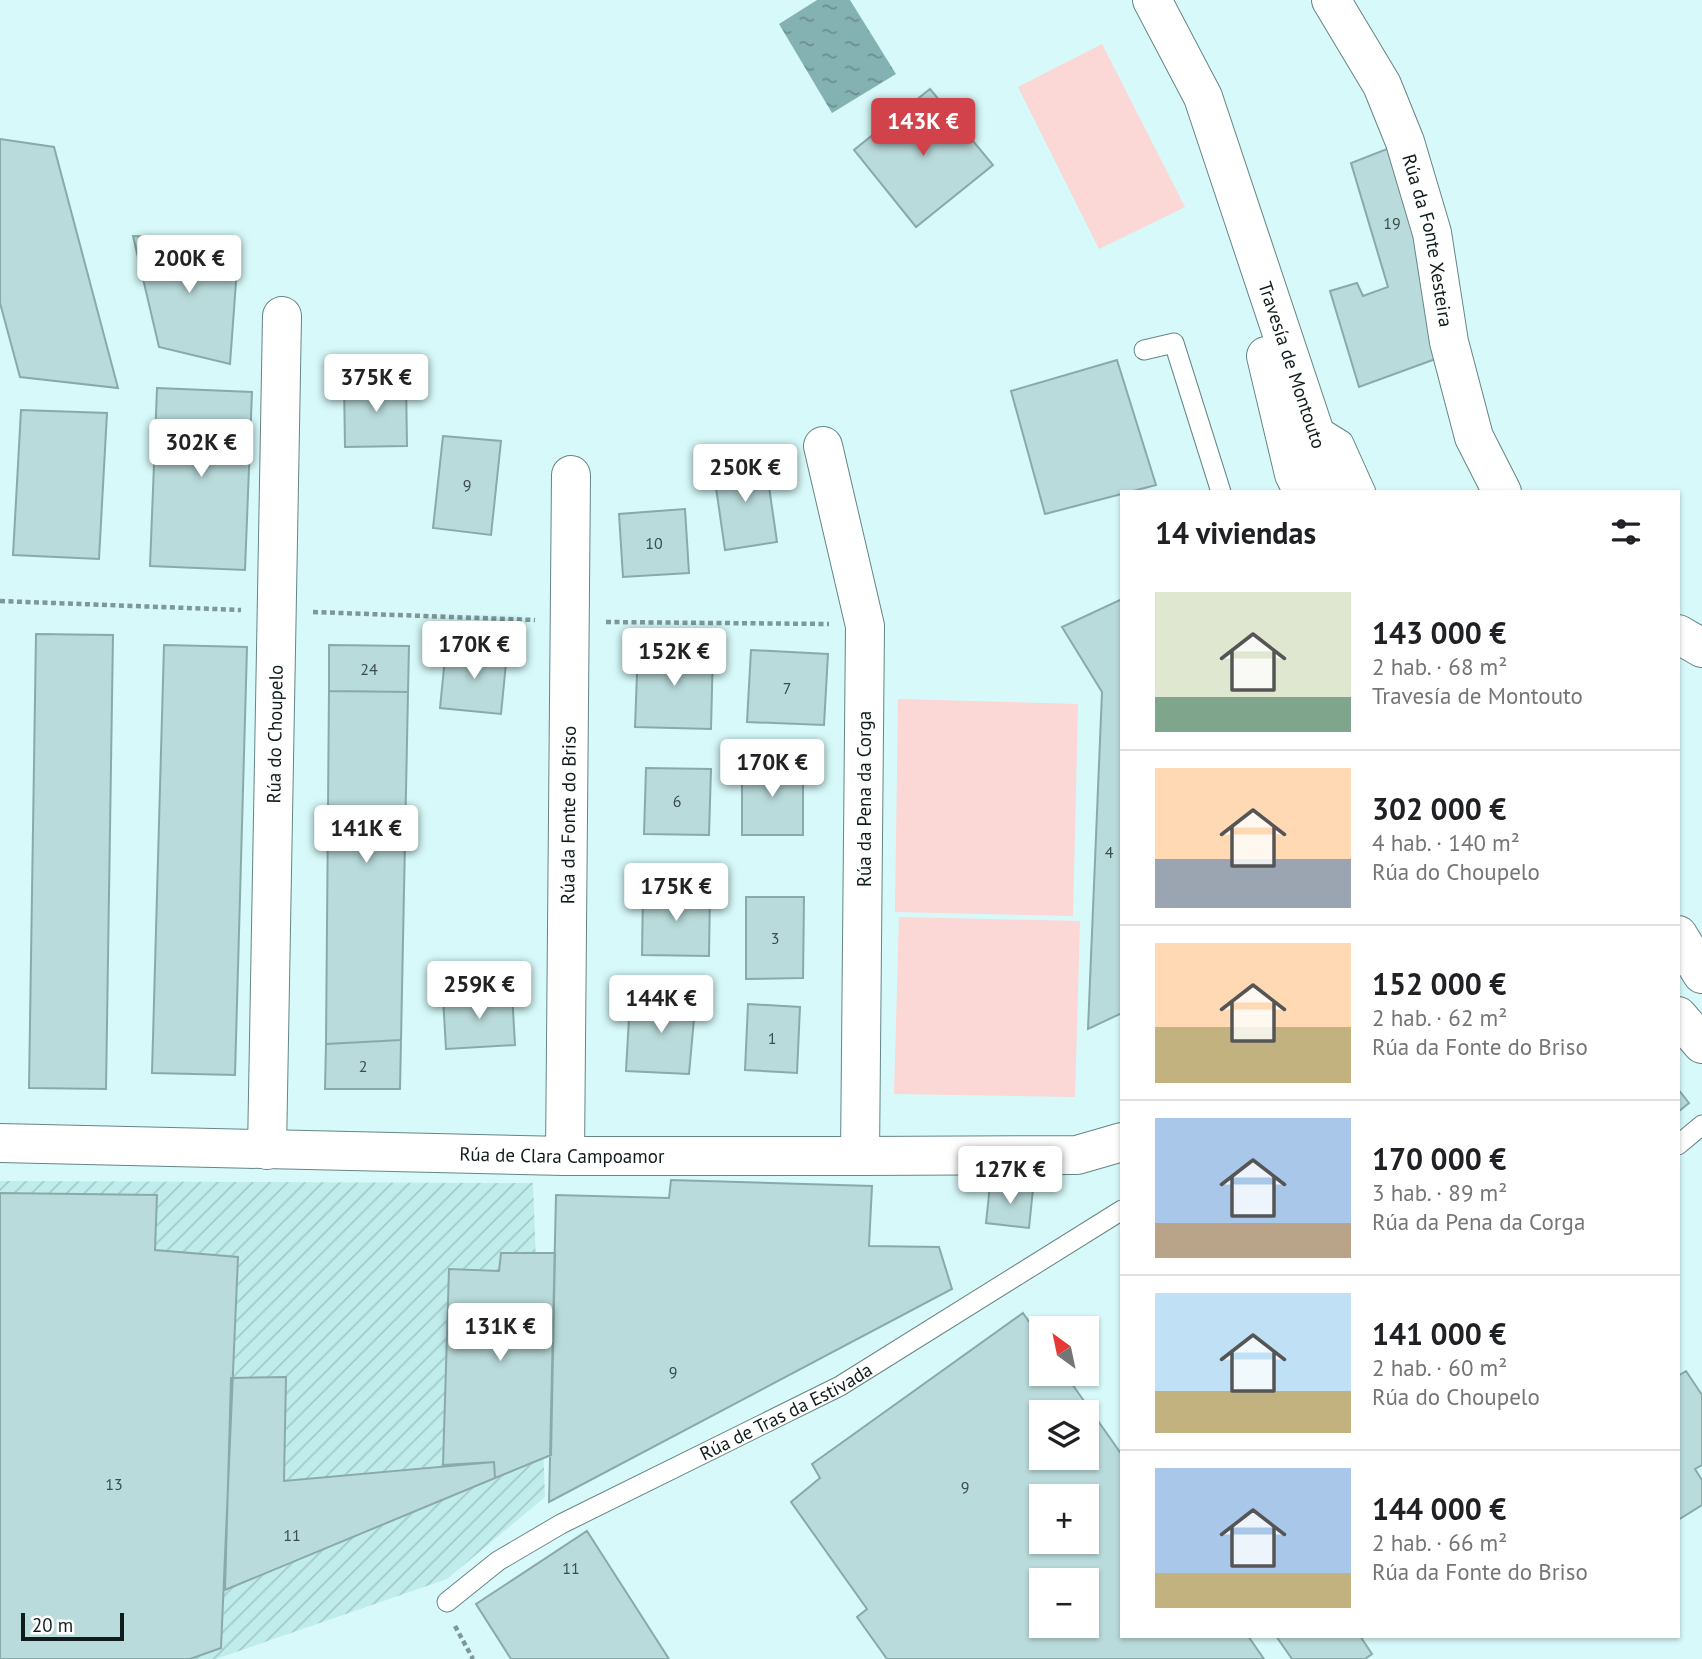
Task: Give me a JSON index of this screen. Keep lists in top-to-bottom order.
{
  "streets": {
    "street": [
      "Rúa da Fonte Xesteira",
      "Travesía de Montouto",
      "Rúa do Choupelo",
      "Rúa da Pena da Corga",
      "Rúa da Fonte do Briso",
      "Rúa de Clara Campoamor"
    ],
    "lane": ["Rúa de Tras da Estivada"]
  },
  "crossings": [
    ["Rúa do Choupelo", "Rúa de Clara Campoamor"],
    ["Rúa da Pena da Corga", "Rúa de Clara Campoamor"],
    ["Rúa da Fonte do Briso", "Rúa de Clara Campoamor"]
  ],
  "house_numbers": [
    "19",
    "9",
    "10",
    "24",
    "7",
    "6",
    "4",
    "3",
    "1",
    "2",
    "9",
    "13",
    "9",
    "11",
    "11"
  ],
  "scale_bar": "20 m",
  "north": "top left",
  "page": {
    "price": [
      "143K €",
      "200K €",
      "375K €",
      "302K €",
      "250K €",
      "170K €",
      "152K €",
      "170K €",
      "141K €",
      "175K €",
      "259K €",
      "144K €",
      "127K €",
      "131K €"
    ],
    "heading": "14 viviendas",
    "list": [
      {
        "name": "143 000 €",
        "note": "2 hab. · 68 m² · Travesía de Montouto"
      },
      {
        "name": "302 000 €",
        "note": "4 hab. · 140 m² · Rúa do Choupelo"
      },
      {
        "name": "152 000 €",
        "note": "2 hab. · 62 m² · Rúa da Fonte do Briso"
      },
      {
        "name": "170 000 €",
        "note": "3 hab. · 89 m² · Rúa da Pena da Corga"
      },
      {
        "name": "141 000 €",
        "note": "2 hab. · 60 m² · Rúa do Choupelo"
      },
      {
        "name": "144 000 €",
        "note": "2 hab. · 66 m² · Rúa da Fonte do Briso"
      }
    ],
    "map_buttons": ["+", "−"],
    "scale": "20 m"
  }
}
